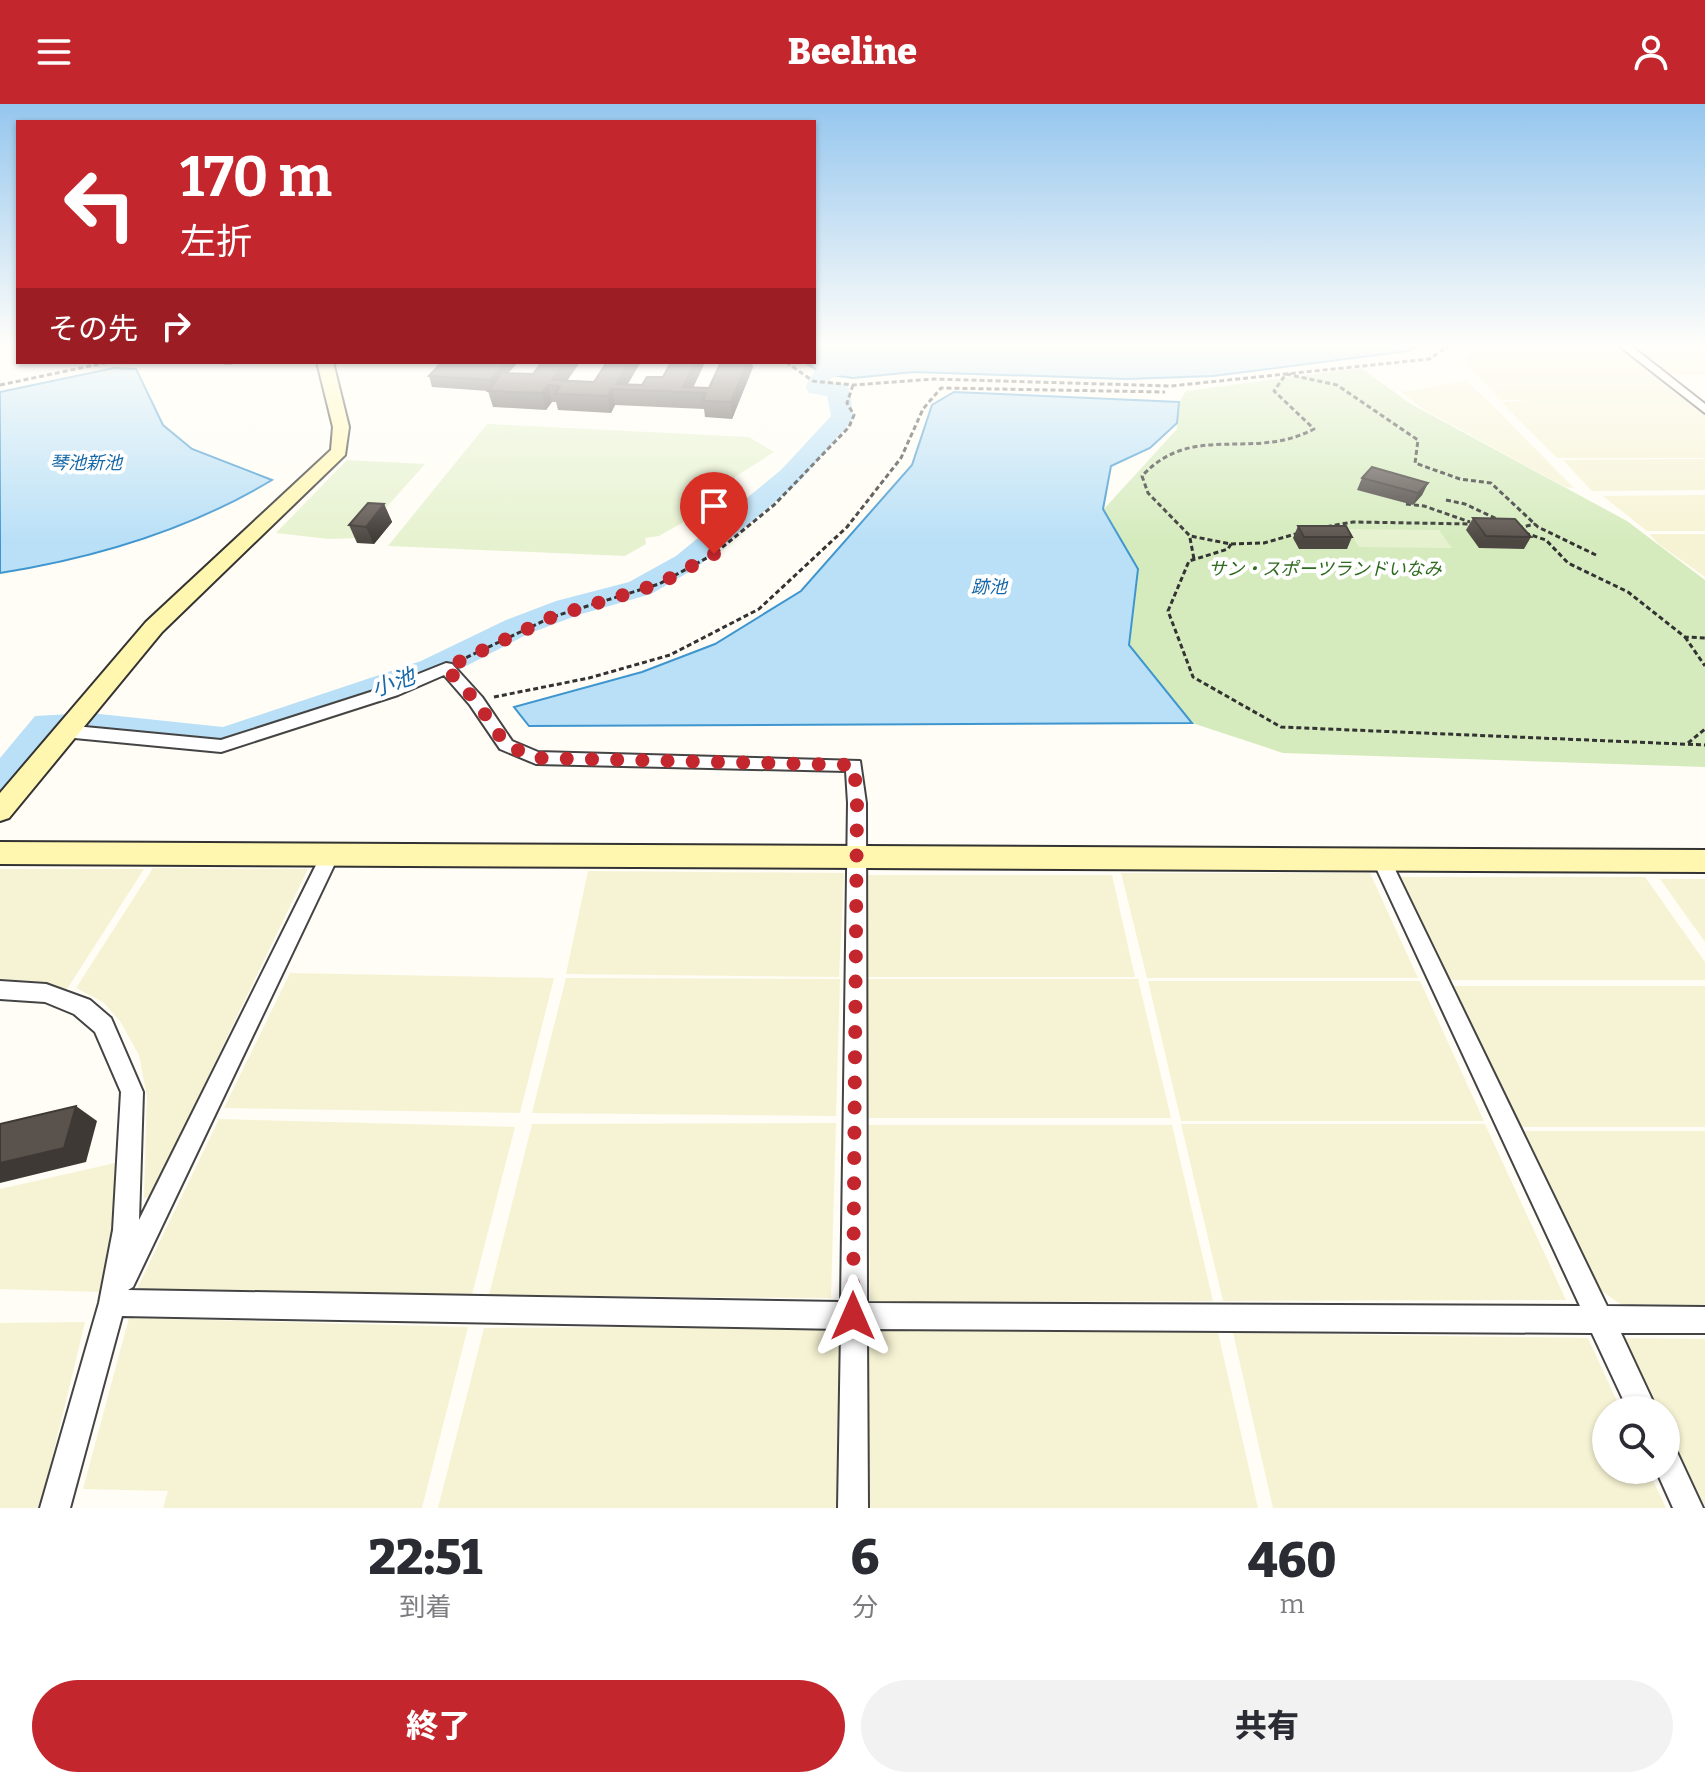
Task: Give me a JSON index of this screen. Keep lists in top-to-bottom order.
{
  "water": ["琴池新池", "跡池", "小池"],
  "parks": ["サン・スポーツランドいなみ"],
  "page": {
    "header": "Beeline",
    "turn": ["170 m", "左折"],
    "then": "その先",
    "eta": [
      "22:51",
      "到着",
      "6",
      "分",
      "460",
      "m"
    ],
    "buttons": ["終了", "共有"]
  }
}
